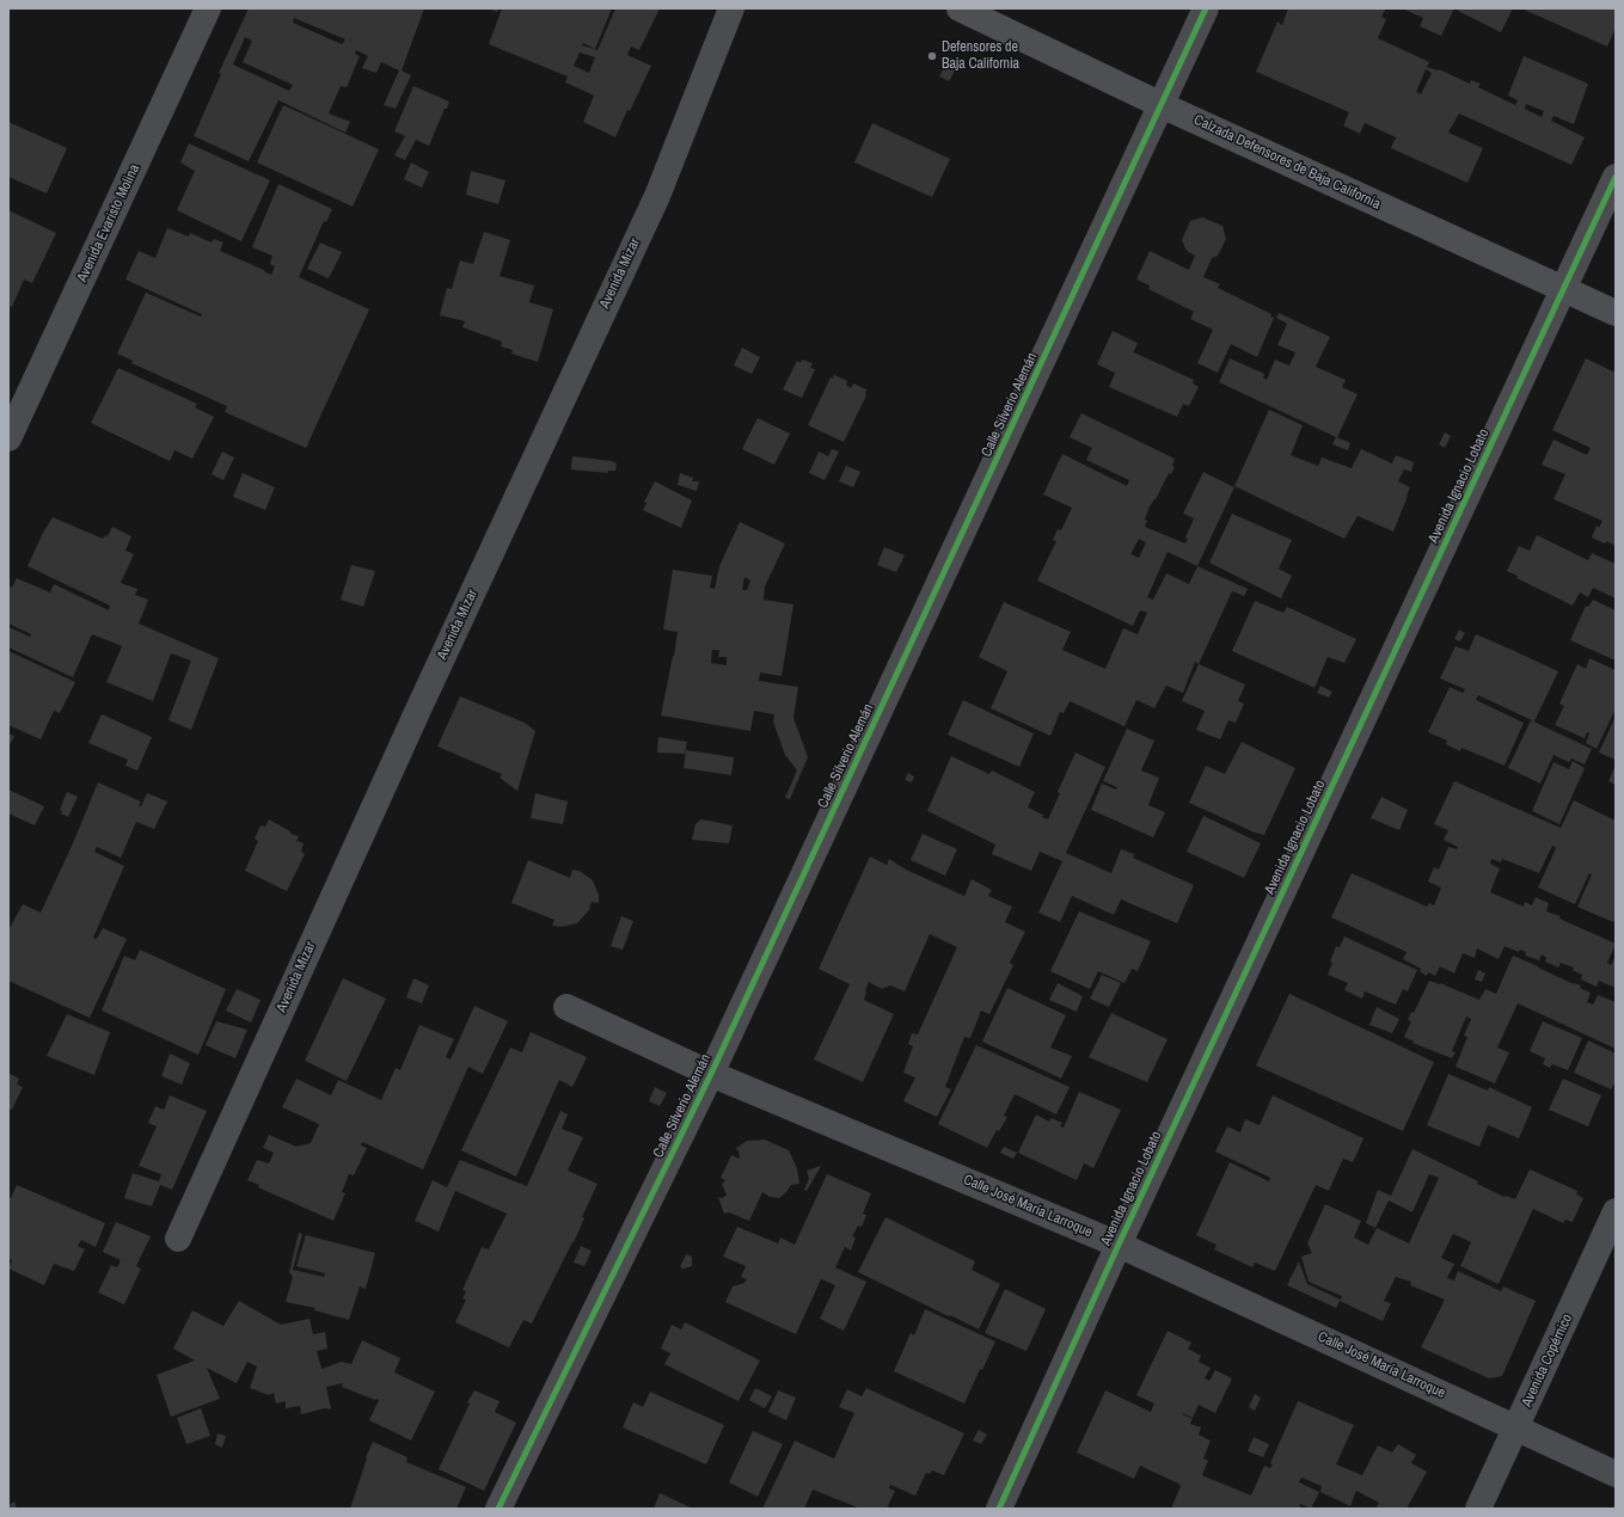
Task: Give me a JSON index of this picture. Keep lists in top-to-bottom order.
{
  "streets": {
    "main road": ["Calzada Defensores de Baja California"],
    "street": [
      "Avenida Evaristo Molina",
      "Avenida Mizar",
      "Calle Silverio Alemán",
      "Avenida Ignacio Lobato",
      "Calle José María Larroque",
      "Avenida Copérnico"
    ]
  },
  "crossings": [
    ["Calzada Defensores de Baja California", "Calle Silverio Alemán"],
    ["Calzada Defensores de Baja California", "Avenida Ignacio Lobato"],
    ["Calle Silverio Alemán", "Calle José María Larroque"],
    ["Avenida Ignacio Lobato", "Calle José María Larroque"],
    ["Calle José María Larroque", "Avenida Copérnico"]
  ],
  "places": ["Defensores de Baja California"]
}
